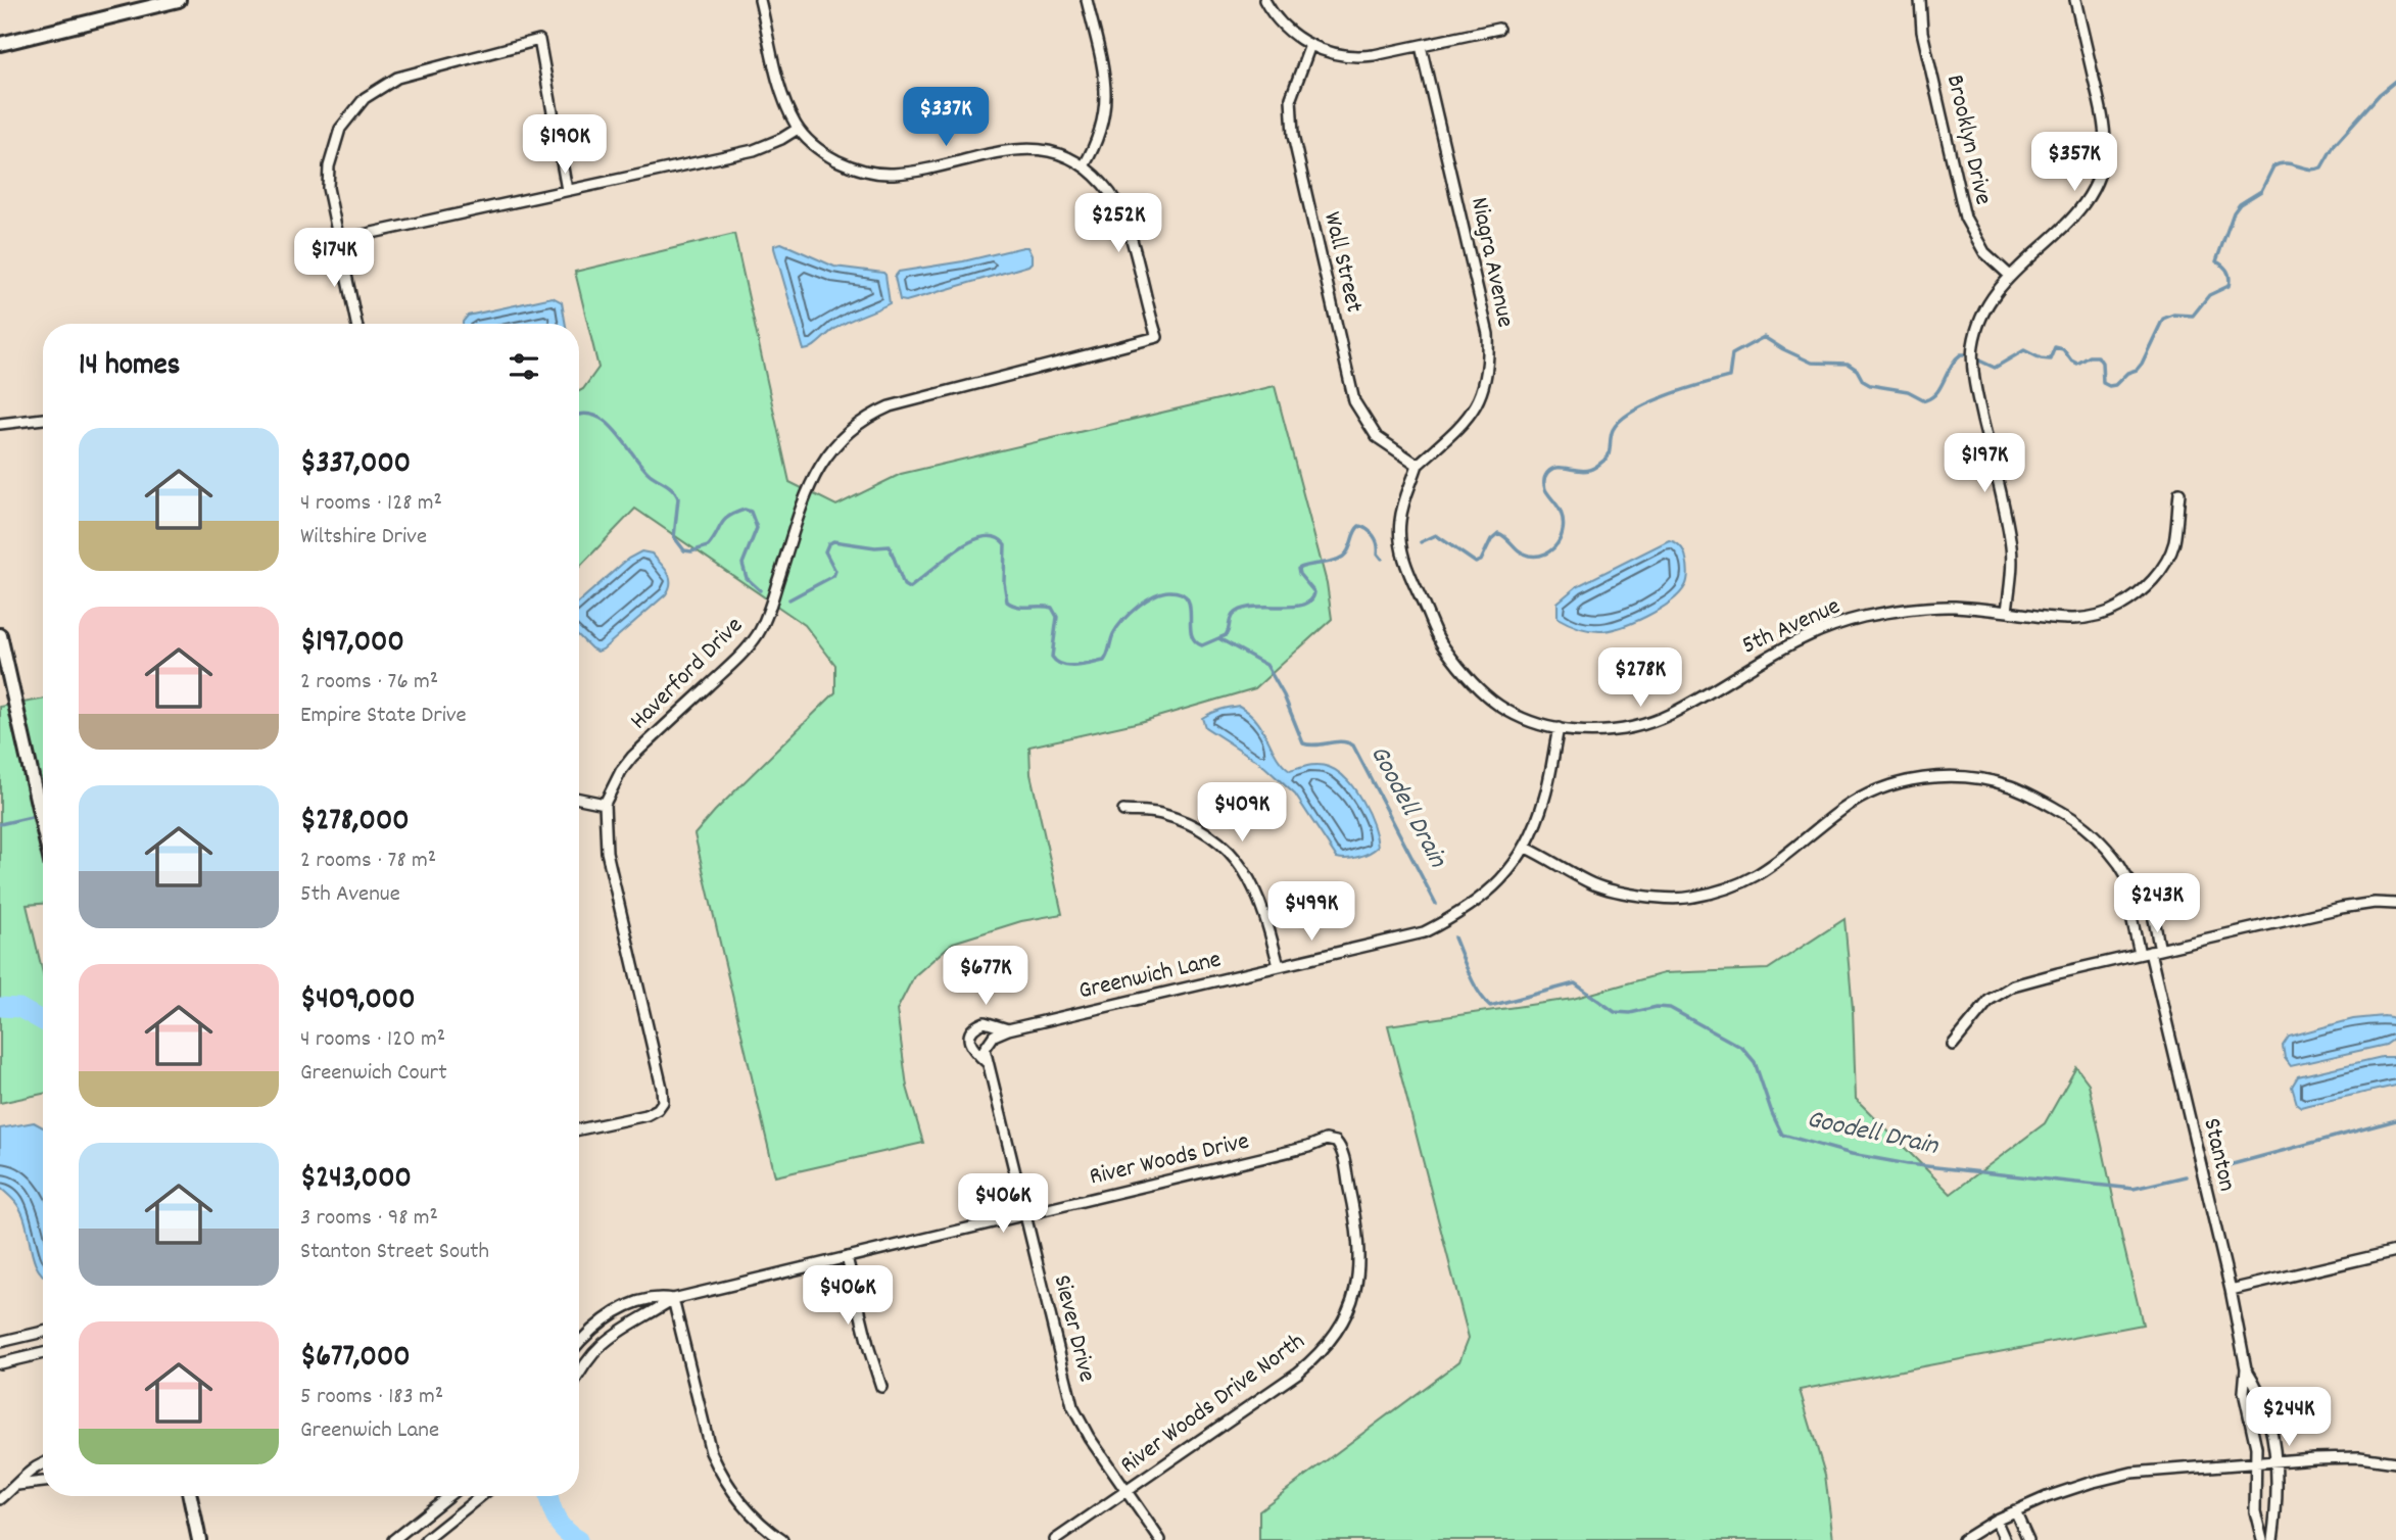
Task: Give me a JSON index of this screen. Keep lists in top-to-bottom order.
{
  "streets": {
    "street": [
      "Brooklyn Drive",
      "Wall Street",
      "Niagra Avenue",
      "5th Avenue",
      "Haverford Drive",
      "Greenwich Lane",
      "Stanton",
      "River Woods Drive",
      "Siever Drive",
      "River Woods Drive North"
    ]
  },
  "crossings": [
    ["Wall Street", "Niagra Avenue"],
    ["Wall Street", "5th Avenue"],
    ["Niagra Avenue", "5th Avenue"],
    ["5th Avenue", "Greenwich Lane"],
    ["Greenwich Lane", "Stanton"],
    ["Greenwich Lane", "Siever Drive"],
    ["River Woods Drive", "Siever Drive"],
    ["River Woods Drive", "River Woods Drive North"],
    ["Siever Drive", "River Woods Drive North"]
  ],
  "water": ["Goodell Drain"],
  "page": {
    "price": [
      "$337K",
      "$190K",
      "$357K",
      "$252K",
      "$174K",
      "$197K",
      "$278K",
      "$409K",
      "$243K",
      "$499K",
      "$677K",
      "$406K",
      "$406K",
      "$244K"
    ],
    "heading": "14 homes",
    "list": [
      {
        "name": "$337,000",
        "note": "4 rooms · 128 m² · Wiltshire Drive"
      },
      {
        "name": "$197,000",
        "note": "2 rooms · 76 m² · Empire State Drive"
      },
      {
        "name": "$278,000",
        "note": "2 rooms · 78 m² · 5th Avenue"
      },
      {
        "name": "$409,000",
        "note": "4 rooms · 120 m² · Greenwich Court"
      },
      {
        "name": "$243,000",
        "note": "3 rooms · 98 m² · Stanton Street South"
      },
      {
        "name": "$677,000",
        "note": "5 rooms · 183 m² · Greenwich Lane"
      }
    ]
  }
}
